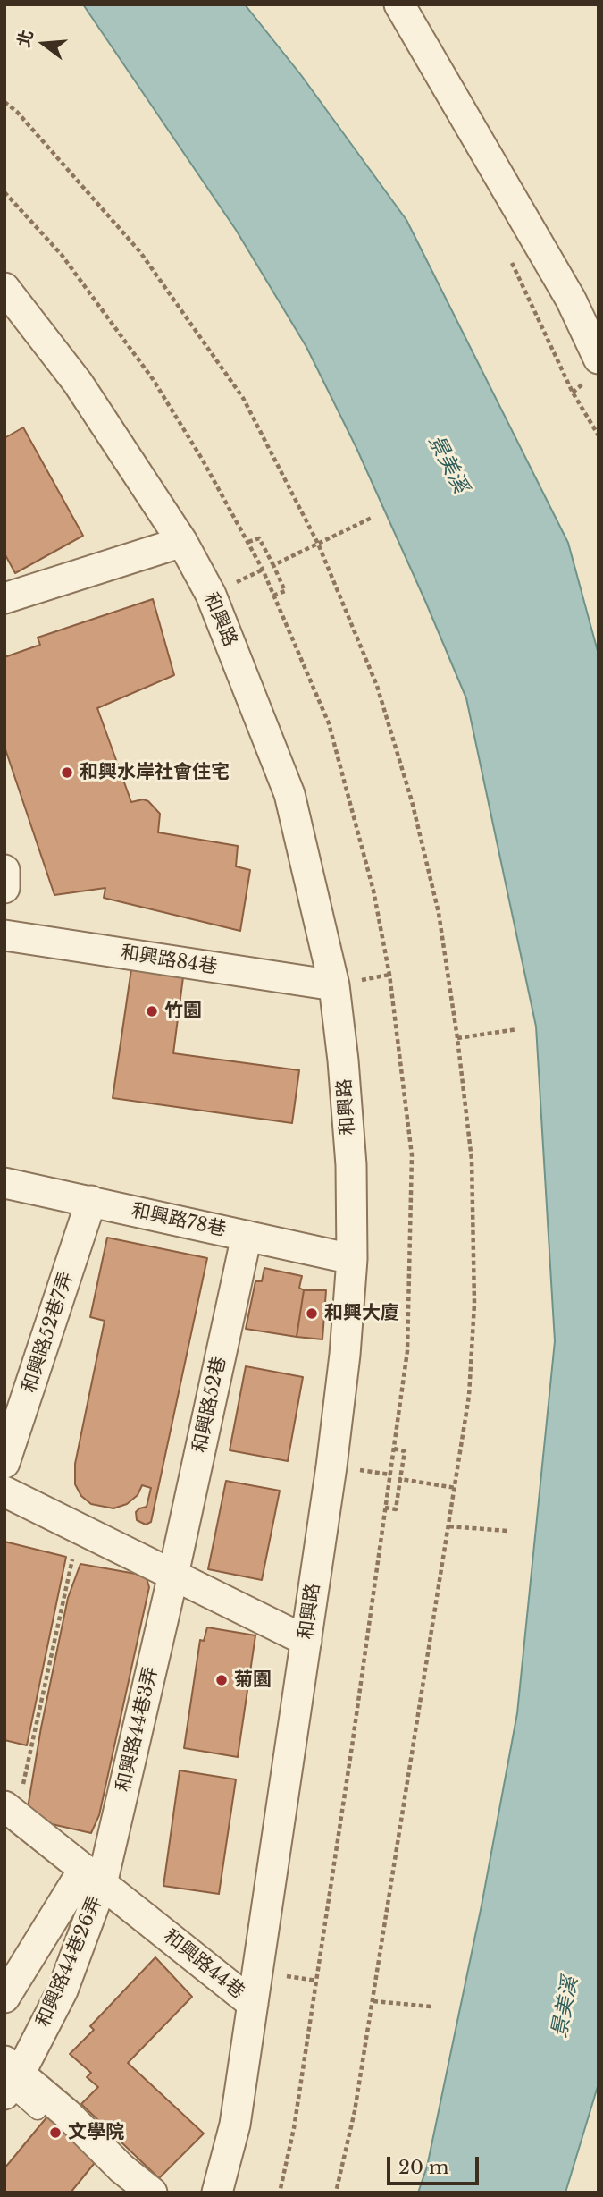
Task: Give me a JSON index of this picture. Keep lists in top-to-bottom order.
{
  "streets": {
    "street": [
      "和興路",
      "和興路84巷",
      "和興路78巷",
      "和興路52巷7弄",
      "和興路52巷",
      "和興路44巷3弄",
      "和興路44巷26弄",
      "和興路44巷"
    ]
  },
  "crossings": [
    ["和興路", "和興路84巷"],
    ["和興路", "和興路78巷"],
    ["和興路", "和興路44巷"],
    ["和興路78巷", "和興路52巷7弄"],
    ["和興路78巷", "和興路52巷"],
    ["和興路52巷", "和興路44巷3弄"],
    ["和興路44巷3弄", "和興路44巷26弄"],
    ["和興路44巷3弄", "和興路44巷"],
    ["和興路44巷26弄", "和興路44巷"]
  ],
  "water": ["景美溪"],
  "places": [
    "和興水岸社會住宅",
    "竹園",
    "和興大廈",
    "菊園",
    "文學院"
  ],
  "scale_bar": "20 m",
  "north": "left"
}
